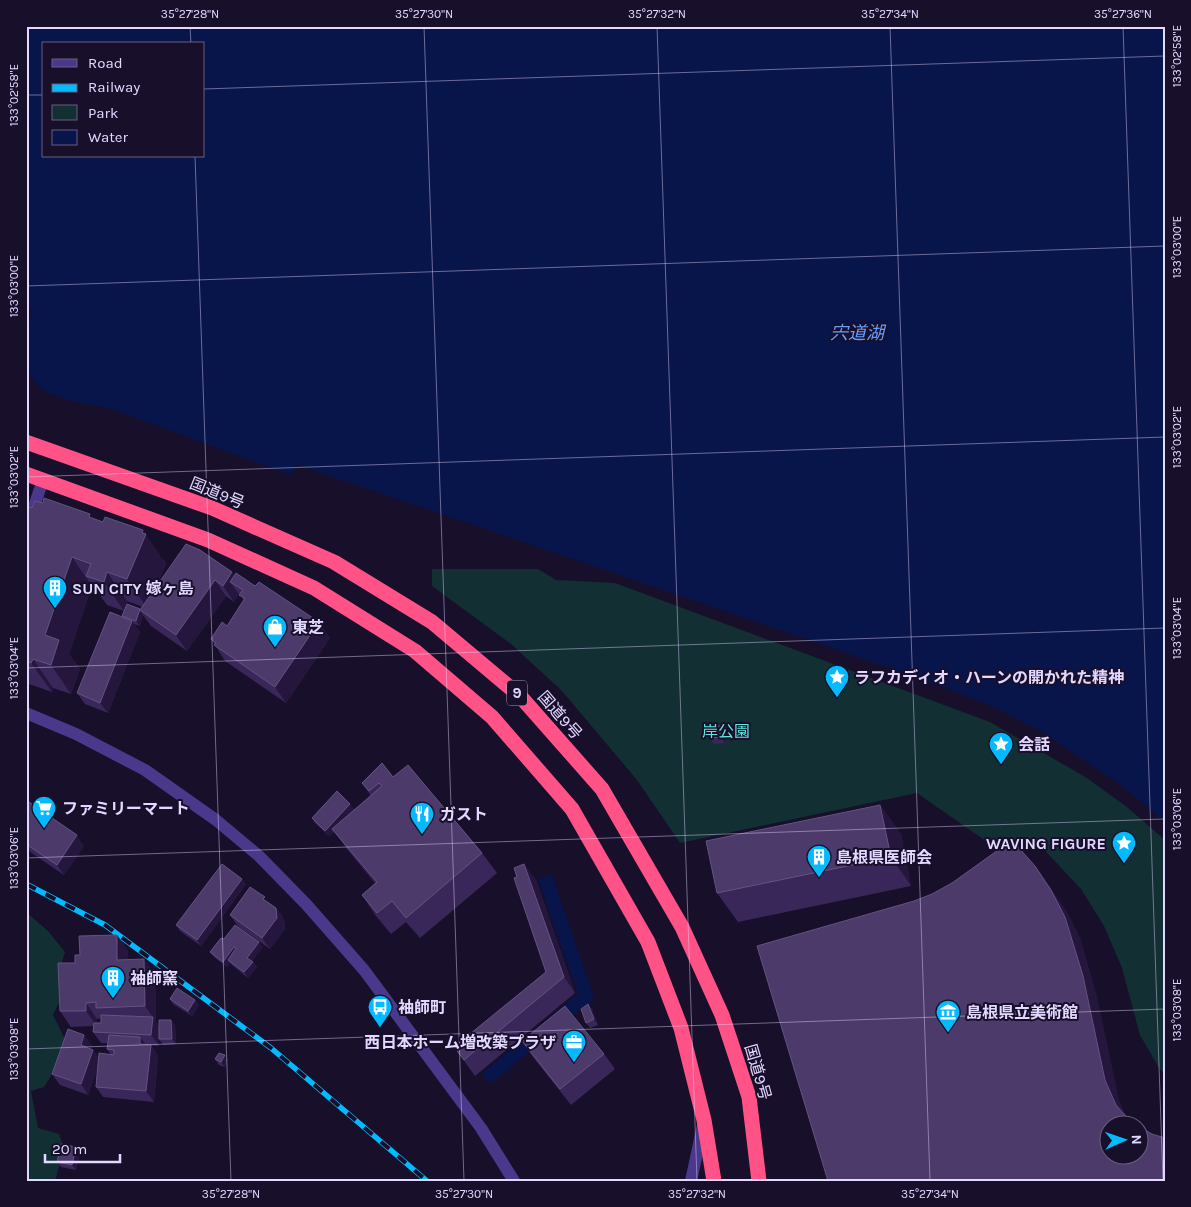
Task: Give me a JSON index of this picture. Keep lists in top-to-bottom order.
{
  "streets": {
    "highway": ["国道9号", "9"]
  },
  "water": ["宍道湖"],
  "parks": ["岸公園"],
  "places": {
    "building": ["SUN CITY 嫁ヶ島", "島根県医師会", "袖師窯"],
    "shop": ["東芝"],
    "place": ["ラフカディオ・ハーンの開かれた精神", "会話", "WAVING FIGURE"],
    "supermarket": ["ファミリーマート"],
    "restaurant": ["ガスト"],
    "bus stop": ["袖師町"],
    "museum": ["島根県立美術館"],
    "office": ["西日本ホーム増改築プラザ"]
  },
  "legend": [
    "Road",
    "Railway",
    "Park",
    "Water"
  ],
  "scale_bar": "20 m",
  "north": "right",
  "coordinates": [
    "35°27'28\"N",
    "35°27'30\"N",
    "35°27'32\"N",
    "35°27'34\"N",
    "35°27'36\"N",
    "133°02'58\"E",
    "133°03'00\"E",
    "133°03'02\"E",
    "133°03'04\"E",
    "133°03'06\"E",
    "133°03'08\"E"
  ]
}
